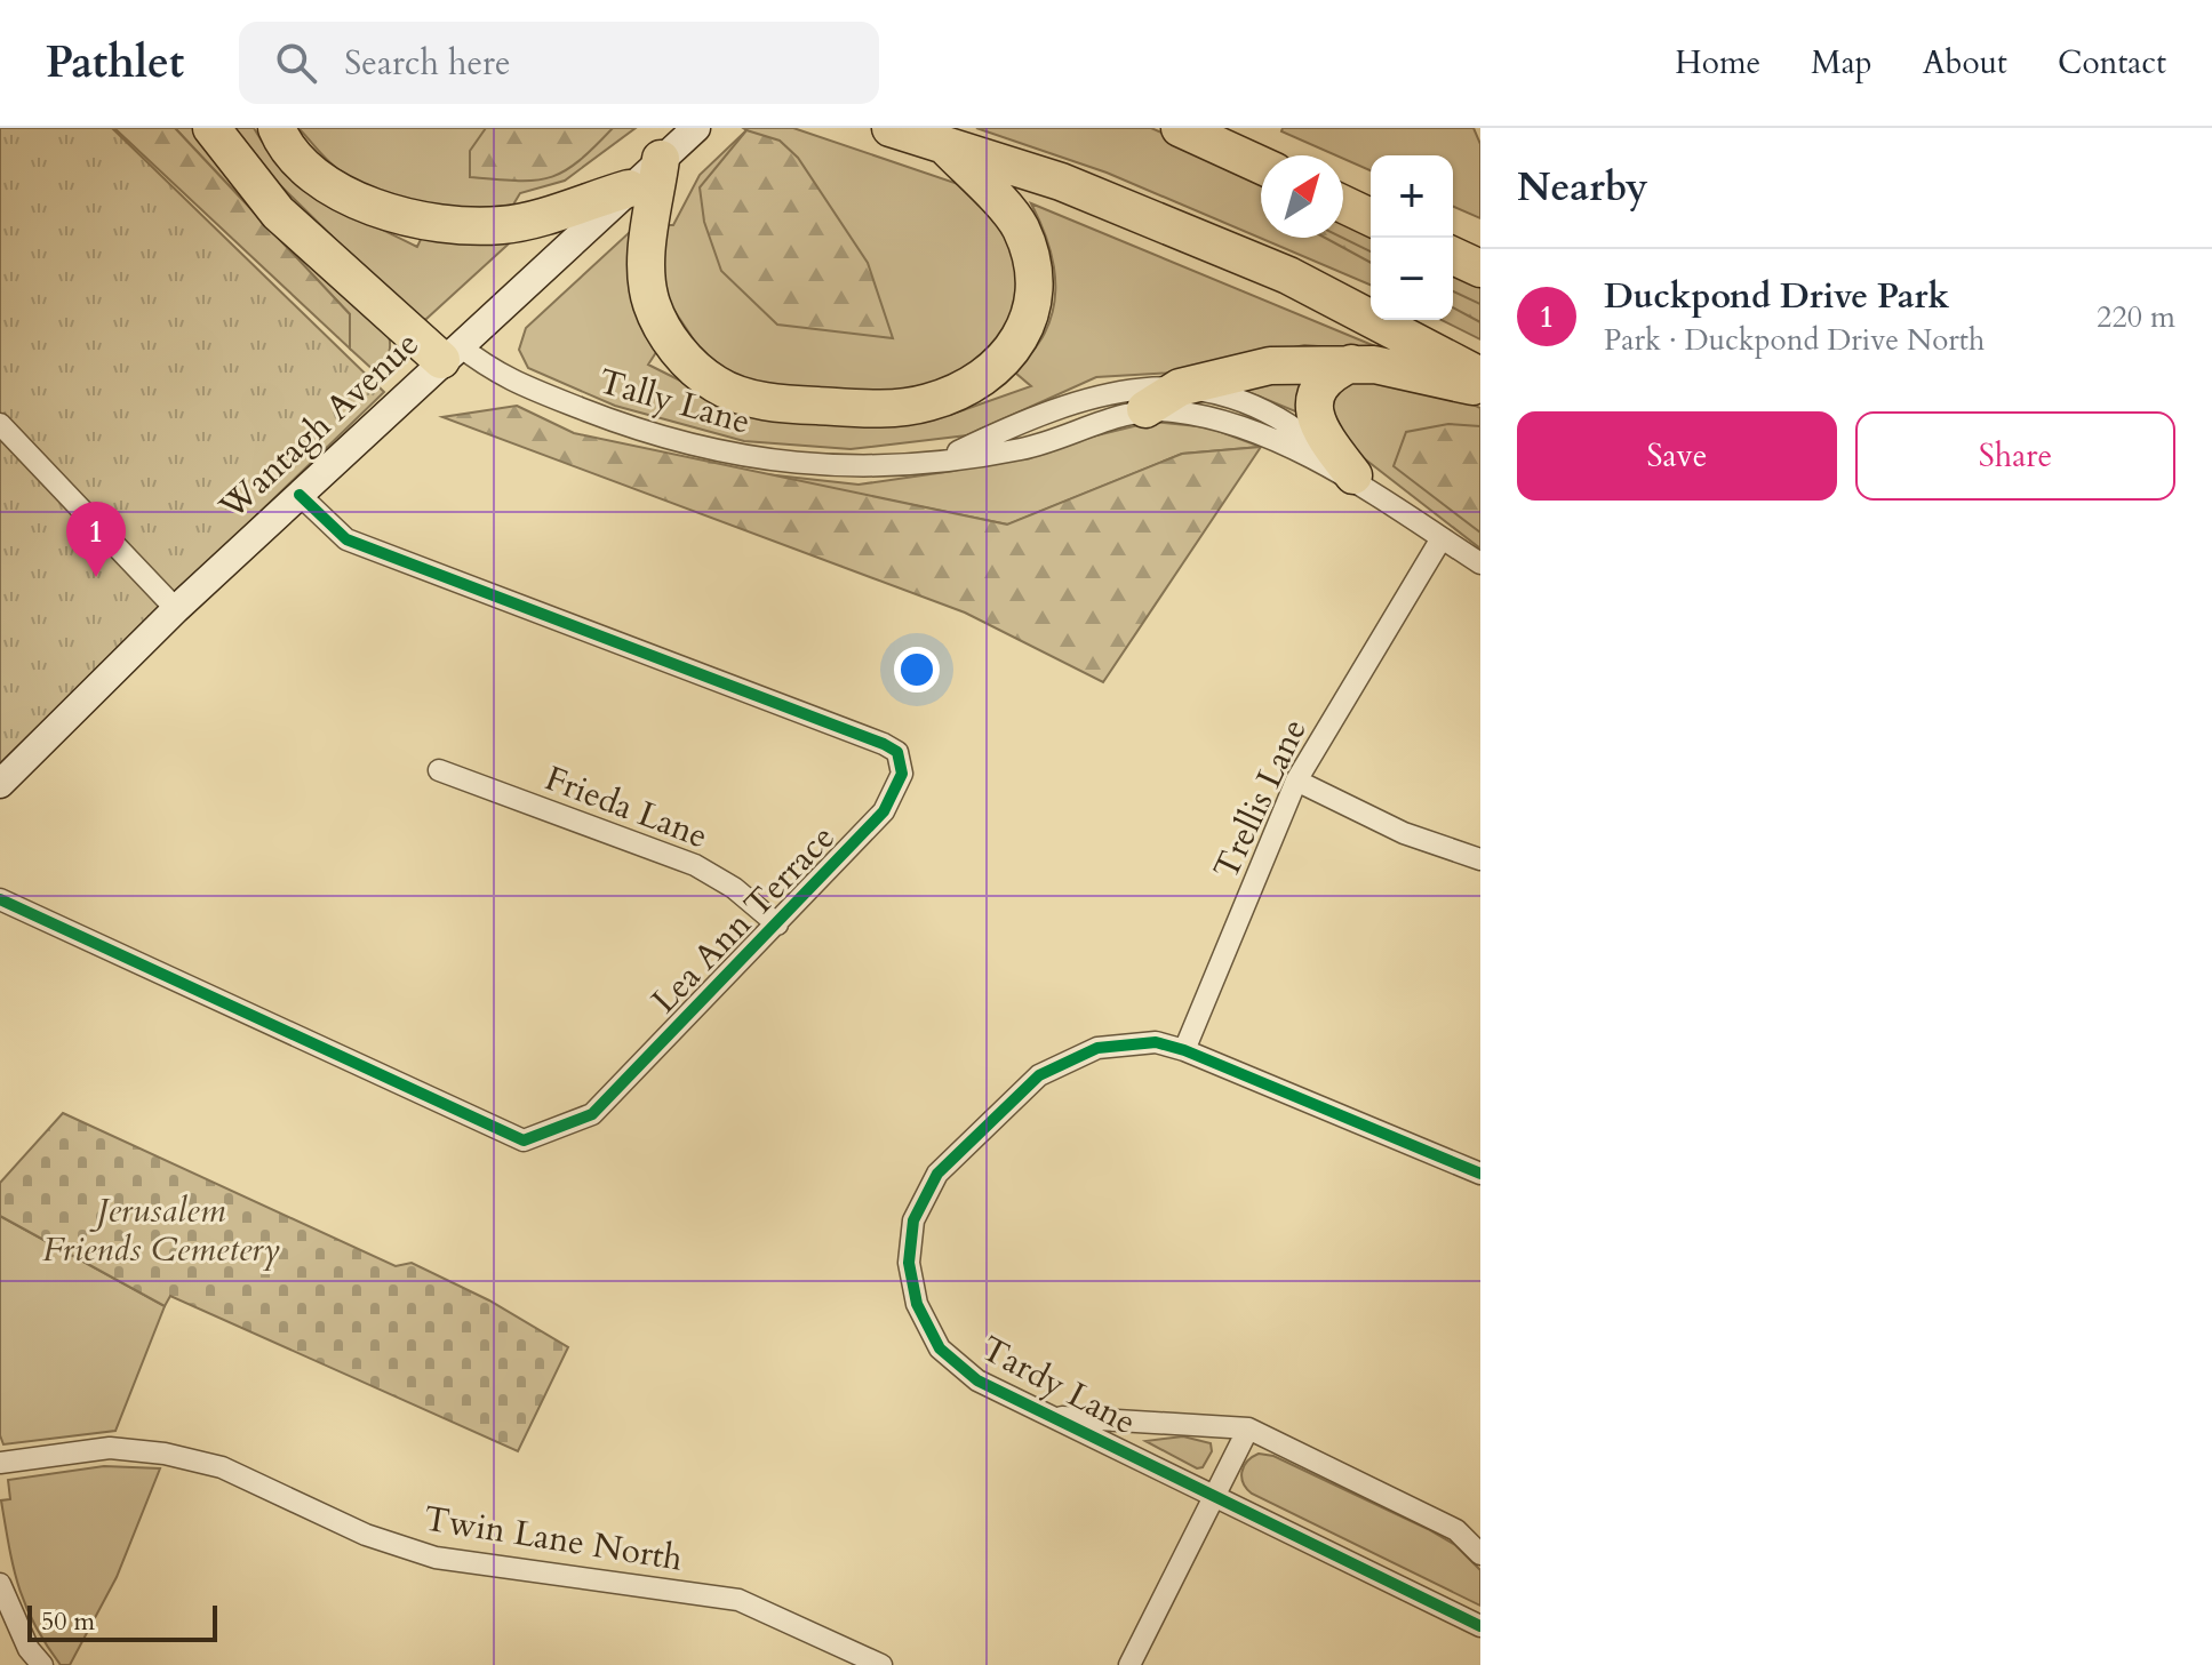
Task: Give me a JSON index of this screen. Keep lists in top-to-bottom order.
{
  "streets": {
    "main road": ["Wantagh Avenue"],
    "street": [
      "Tally Lane",
      "Trellis Lane",
      "Frieda Lane",
      "Lea Ann Terrace",
      "Tardy Lane",
      "Twin Lane North"
    ]
  },
  "crossings": [
    ["Tally Lane", "Wantagh Avenue"],
    ["Tally Lane", "Trellis Lane"],
    ["Wantagh Avenue", "Lea Ann Terrace"],
    ["Trellis Lane", "Tardy Lane"],
    ["Frieda Lane", "Lea Ann Terrace"]
  ],
  "parks": ["Jerusalem Friends Cemetery"],
  "scale_bar": "50 m",
  "north": "top right",
  "page": {
    "header": "Pathlet",
    "search": "Search here",
    "nav": [
      "Home",
      "Map",
      "About",
      "Contact"
    ],
    "heading": "Nearby",
    "map_buttons": ["+", "−"],
    "list": [
      {
        "mark": "1",
        "name": "Duckpond Drive Park",
        "note": "Park · Duckpond Drive North",
        "value": "220 m"
      }
    ],
    "buttons": ["Save", "Share"],
    "pins": "1",
    "scale": "50 m"
  }
}
